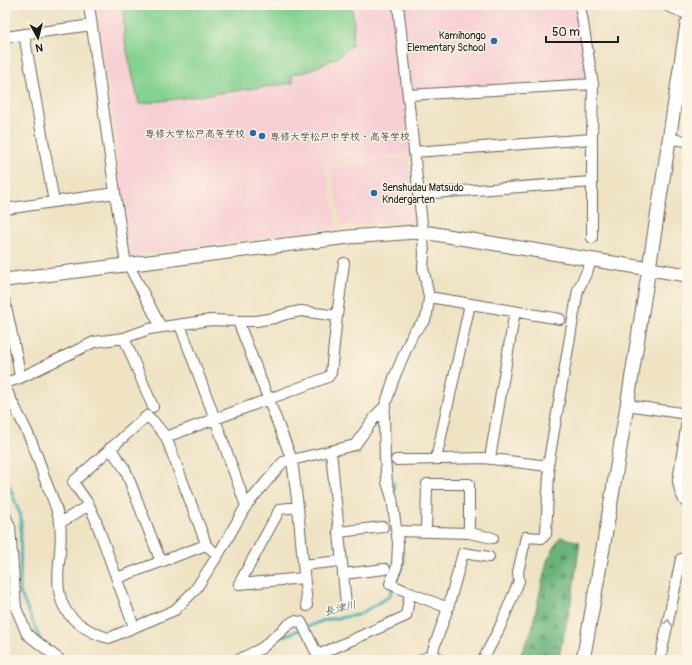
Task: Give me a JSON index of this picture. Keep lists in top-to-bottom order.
{
  "water": ["長津川"],
  "places": [
    "Kamihongo Elementary School",
    "専修大学松戸高等学校",
    "専修大学松戸中学校・高等学校",
    "Senshudau Matsudo Kndergarten"
  ],
  "scale_bar": "50 m",
  "north": "bottom"
}
